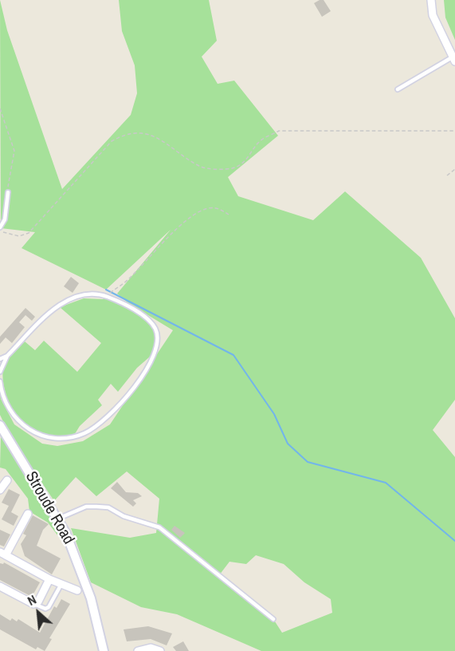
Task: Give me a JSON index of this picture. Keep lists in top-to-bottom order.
{
  "streets": {
    "street": ["Stroude Road"]
  },
  "north": "top left"
}
